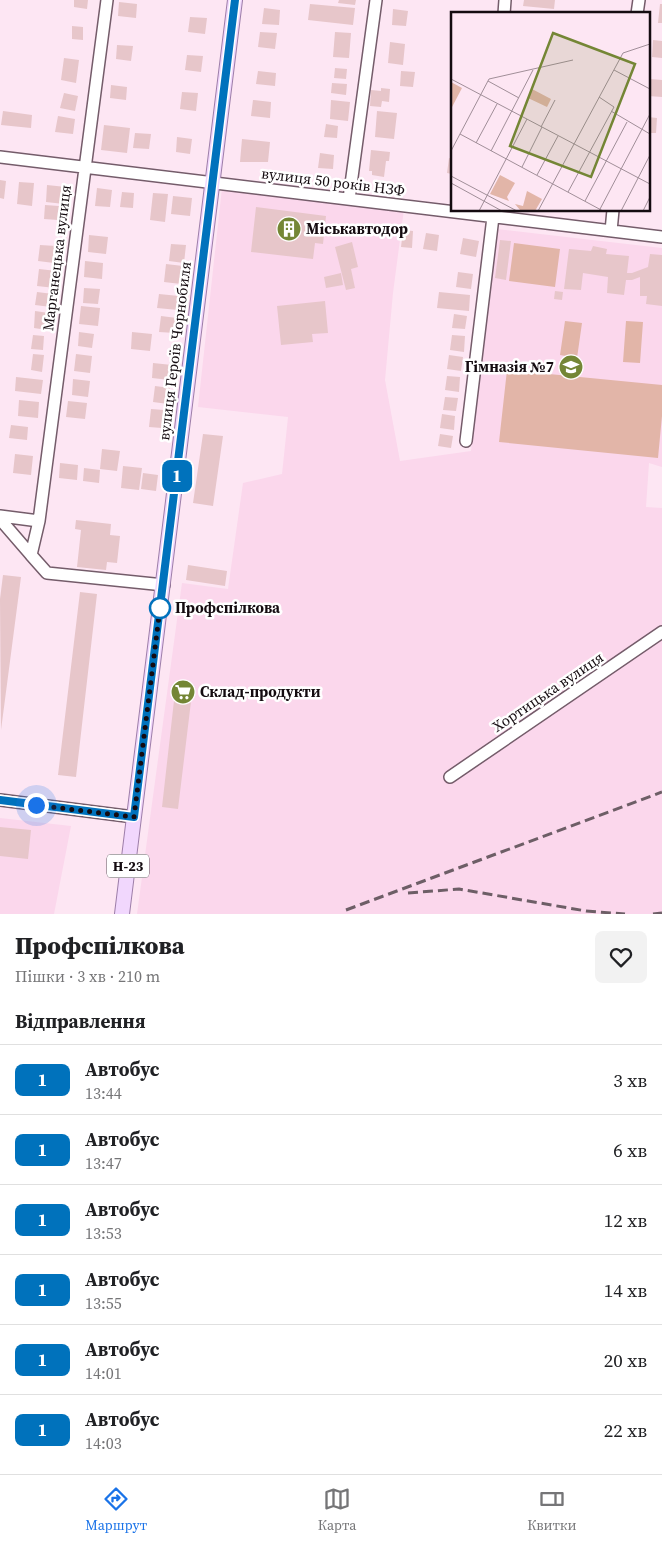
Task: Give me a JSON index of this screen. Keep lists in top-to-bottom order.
{
  "streets": {
    "main road": ["вулиця Героїв Чорнобиля", "Н-23"],
    "street": ["вулиця 50 років НЗФ", "Марганецька вулиця", "Хортицька вулиця"]
  },
  "crossings": [
    ["вулиця 50 років НЗФ", "Марганецька вулиця"],
    ["вулиця 50 років НЗФ", "вулиця Героїв Чорнобиля"]
  ],
  "places": {
    "building": ["Міськавтодор"],
    "school or university": ["Гімназія №7"],
    "other": ["Профспілкова"],
    "supermarket": ["Склад-продукти"]
  },
  "lines": ["bus line 1"],
  "page": {
    "on_map": "1",
    "heading": [
      ["Профспілкова", "Пішки · 3 хв · 210 m"],
      "Відправлення"
    ],
    "list": [
      {
        "mark": "1",
        "name": "Автобус",
        "note": "13:44",
        "value": "3 хв"
      },
      {
        "mark": "1",
        "name": "Автобус",
        "note": "13:47",
        "value": "6 хв"
      },
      {
        "mark": "1",
        "name": "Автобус",
        "note": "13:53",
        "value": "12 хв"
      },
      {
        "mark": "1",
        "name": "Автобус",
        "note": "13:55",
        "value": "14 хв"
      },
      {
        "mark": "1",
        "name": "Автобус",
        "note": "14:01",
        "value": "20 хв"
      },
      {
        "mark": "1",
        "name": "Автобус",
        "note": "14:03",
        "value": "22 хв"
      }
    ],
    "tabs": ["Маршрут", "Карта", "Квитки"]
  }
}
